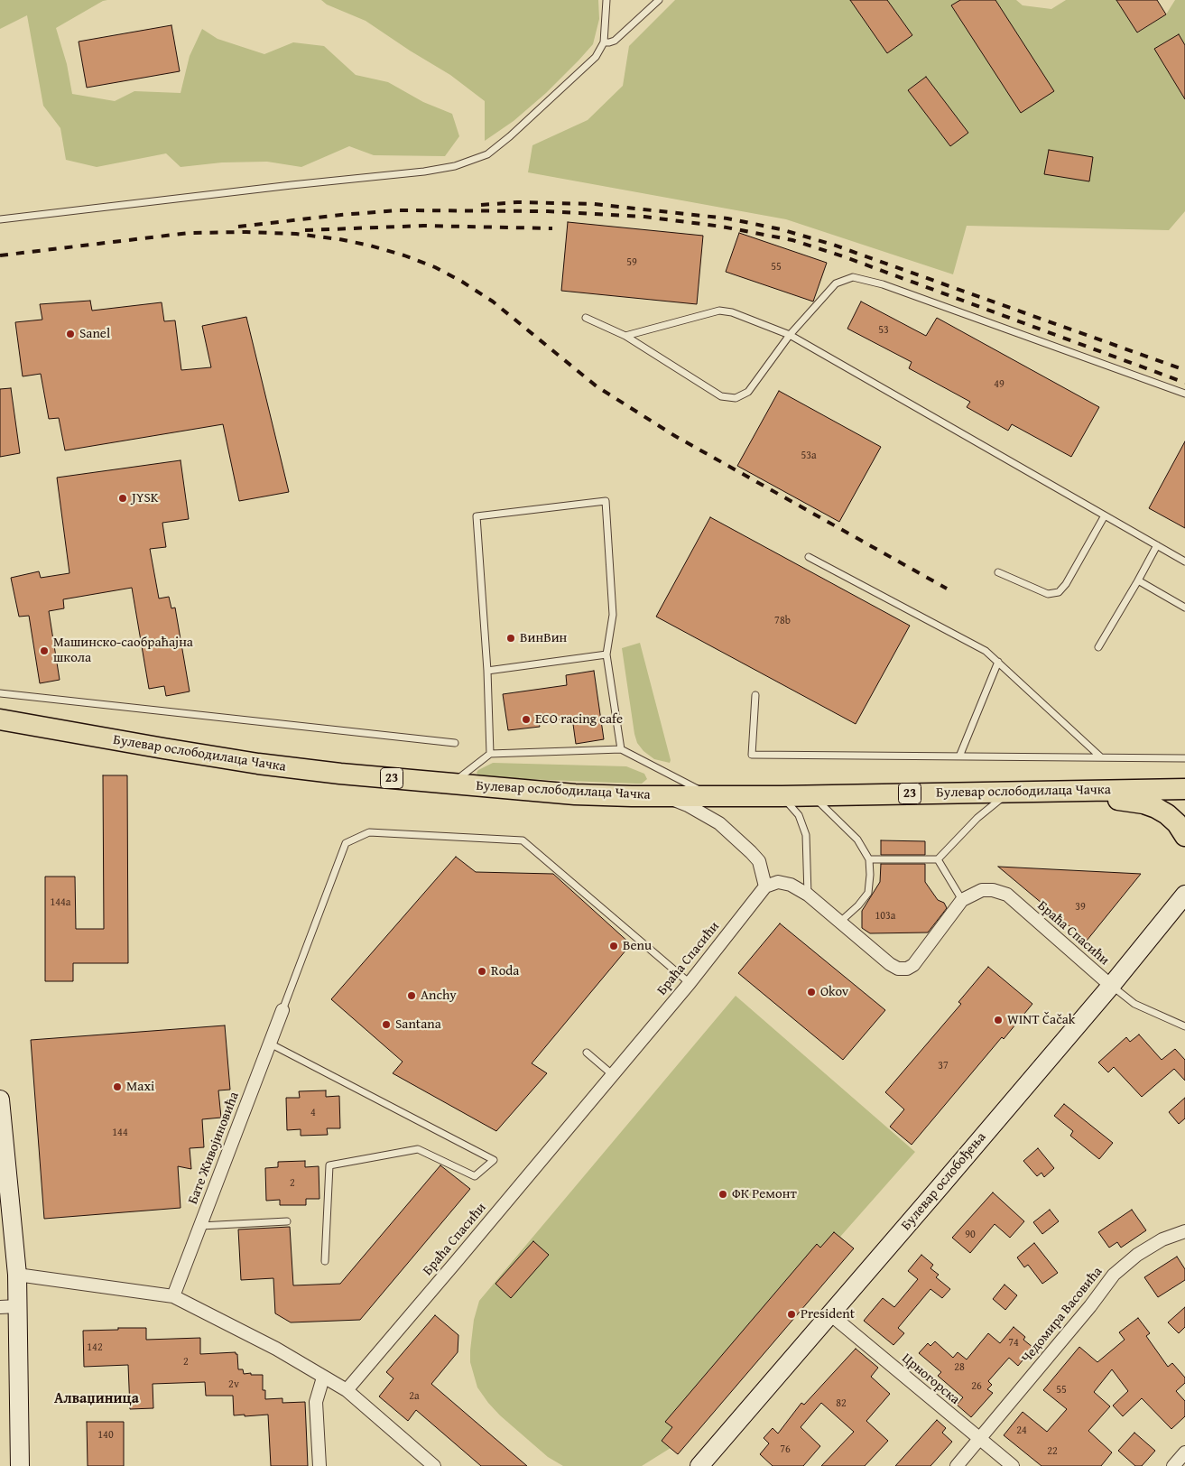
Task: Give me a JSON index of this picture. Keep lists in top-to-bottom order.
{
  "streets": {
    "main road": ["Булевар ослободилаца Чачка", "23", "Булевар ослобођења"],
    "street": [
      "Браћа Спасићи",
      "Бате Живојиновића",
      "Чедомира Васовића",
      "Црногорска"
    ]
  },
  "crossings": [
    ["Браћа Спасићи", "Булевар ослобођења"],
    ["Булевар ослобођења", "Црногорска"],
    ["Чедомира Васовића", "Црногорска"]
  ],
  "districts": ["Алваџиница"],
  "places": [
    "Sanel",
    "JYSK",
    "ВинВин",
    "Машинско-саобраћајна школа",
    "ECO racing cafe",
    "Benu",
    "Roda",
    "Okov",
    "Anchy",
    "WINT Čačak",
    "Santana",
    "Maxi",
    "ФК Ремонт",
    "President"
  ],
  "house_numbers": [
    "59",
    "55",
    "53",
    "49",
    "53a",
    "78b",
    "144a",
    "39",
    "103a",
    "37",
    "4",
    "144",
    "2",
    "90",
    "74",
    "142",
    "2",
    "28",
    "2v",
    "26",
    "55",
    "2a",
    "82",
    "24",
    "140",
    "76",
    "22"
  ]
}
